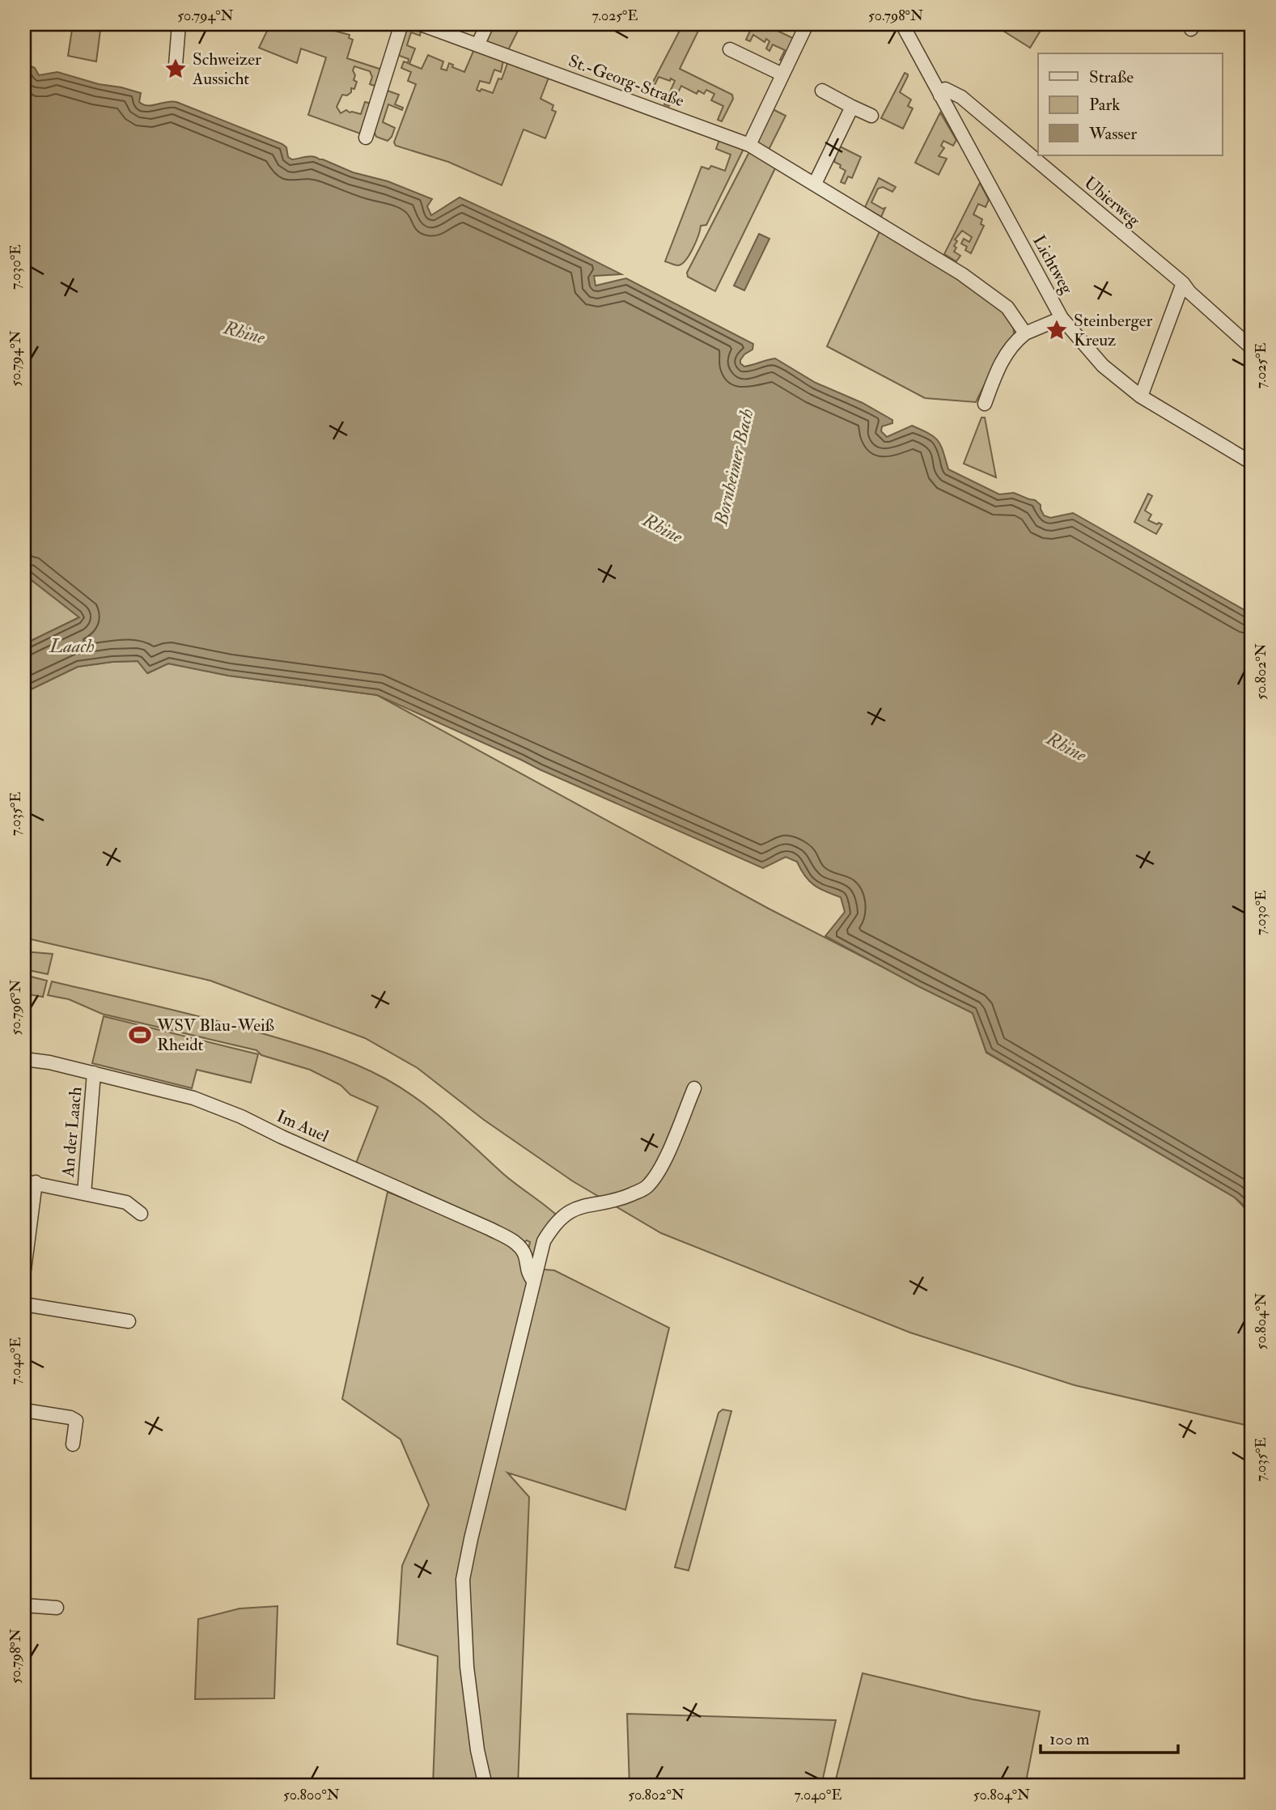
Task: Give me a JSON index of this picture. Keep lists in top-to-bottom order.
{
  "streets": {
    "street": [
      "St.-Georg-Straße",
      "Ubierweg",
      "Lichtweg",
      "Im Auel",
      "An der Laach"
    ]
  },
  "crossings": [
    ["Ubierweg", "Lichtweg"],
    ["Im Auel", "An der Laach"]
  ],
  "water": ["Rhine", "Bornheimer Bach", "Laach"],
  "places": {
    "place": ["Schweizer Aussicht", "Steinberger Kreuz"],
    "sports": ["WSV Blau-Weiß Rheidt"]
  },
  "legend": ["Straße", "Park", "Wasser"],
  "scale_bar": "100 m",
  "coordinates": [
    "50.794°N",
    "7.025°E",
    "50.798°N",
    "7.030°E",
    "50.802°N",
    "7.035°E",
    "50.796°N",
    "50.804°N",
    "7.040°E",
    "50.800°N"
  ]
}
